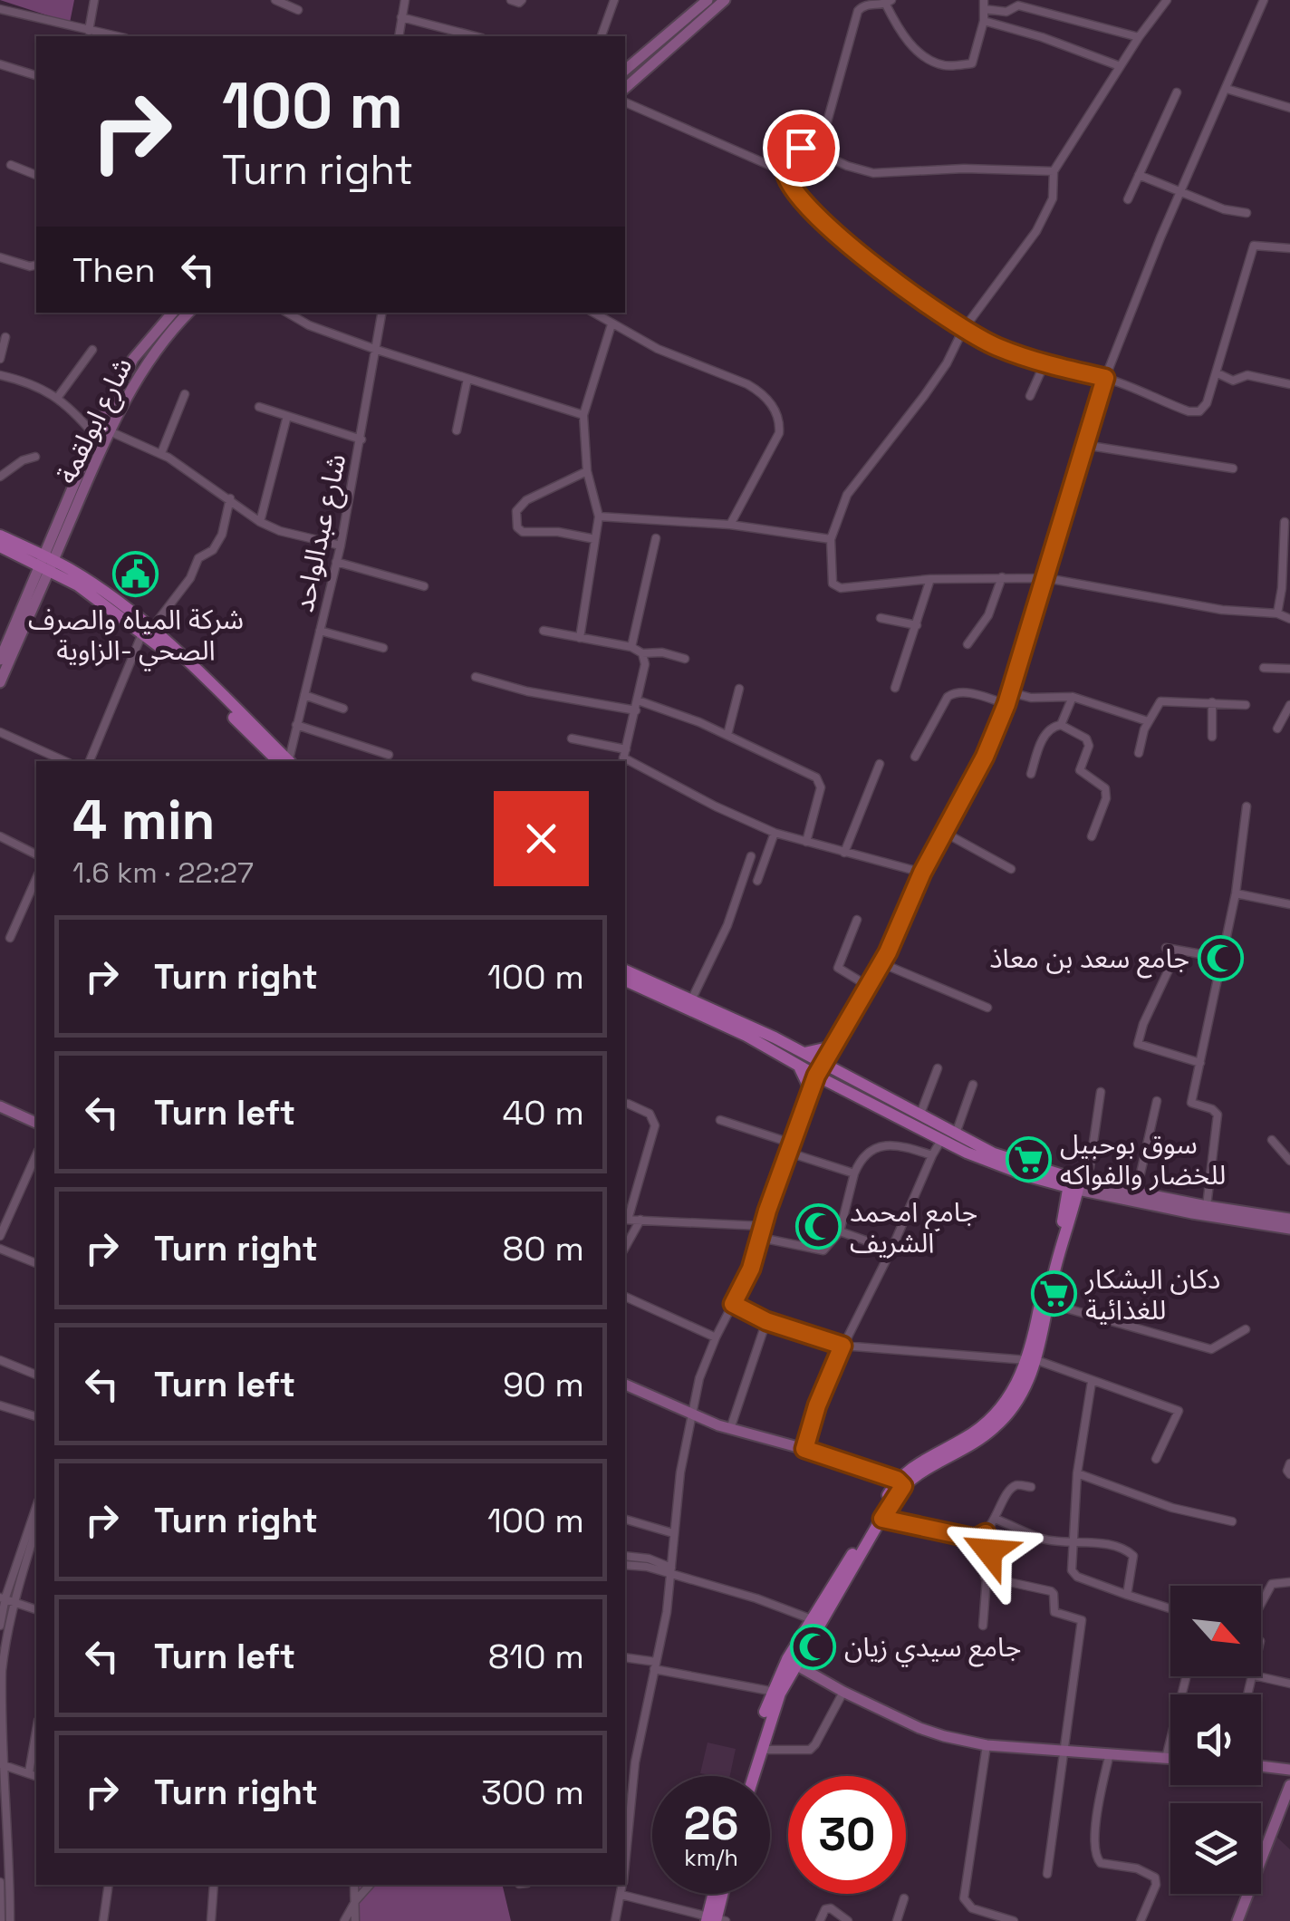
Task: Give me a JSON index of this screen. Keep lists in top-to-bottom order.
{
  "streets": {
    "street": ["شارع ابولقمة", "شارع عبدالواحد"]
  },
  "places": {
    "public building": ["شركة المياه والصرف الصحي -الزاوية"],
    "mosque": ["جامع سعد بن معاذ", "جامع امحمد الشريف", "جامع سيدي زيان"],
    "supermarket": ["سوق بوحبيل للخضار والفواكه", "دكان البشكار للغذائية"]
  },
  "north": "bottom right",
  "page": {
    "turn": ["100 m", "Turn right"],
    "then": "Then",
    "heading": ["4 min", "1.6 km · 22:27"],
    "list": [
      {
        "name": "Turn right",
        "value": "100 m"
      },
      {
        "name": "Turn left",
        "value": "40 m"
      },
      {
        "name": "Turn right",
        "value": "80 m"
      },
      {
        "name": "Turn left",
        "value": "90 m"
      },
      {
        "name": "Turn right",
        "value": "100 m"
      },
      {
        "name": "Turn left",
        "value": "810 m"
      },
      {
        "name": "Turn right",
        "value": "300 m"
      }
    ],
    "speed": "26 km/h",
    "limit": "30"
  }
}
